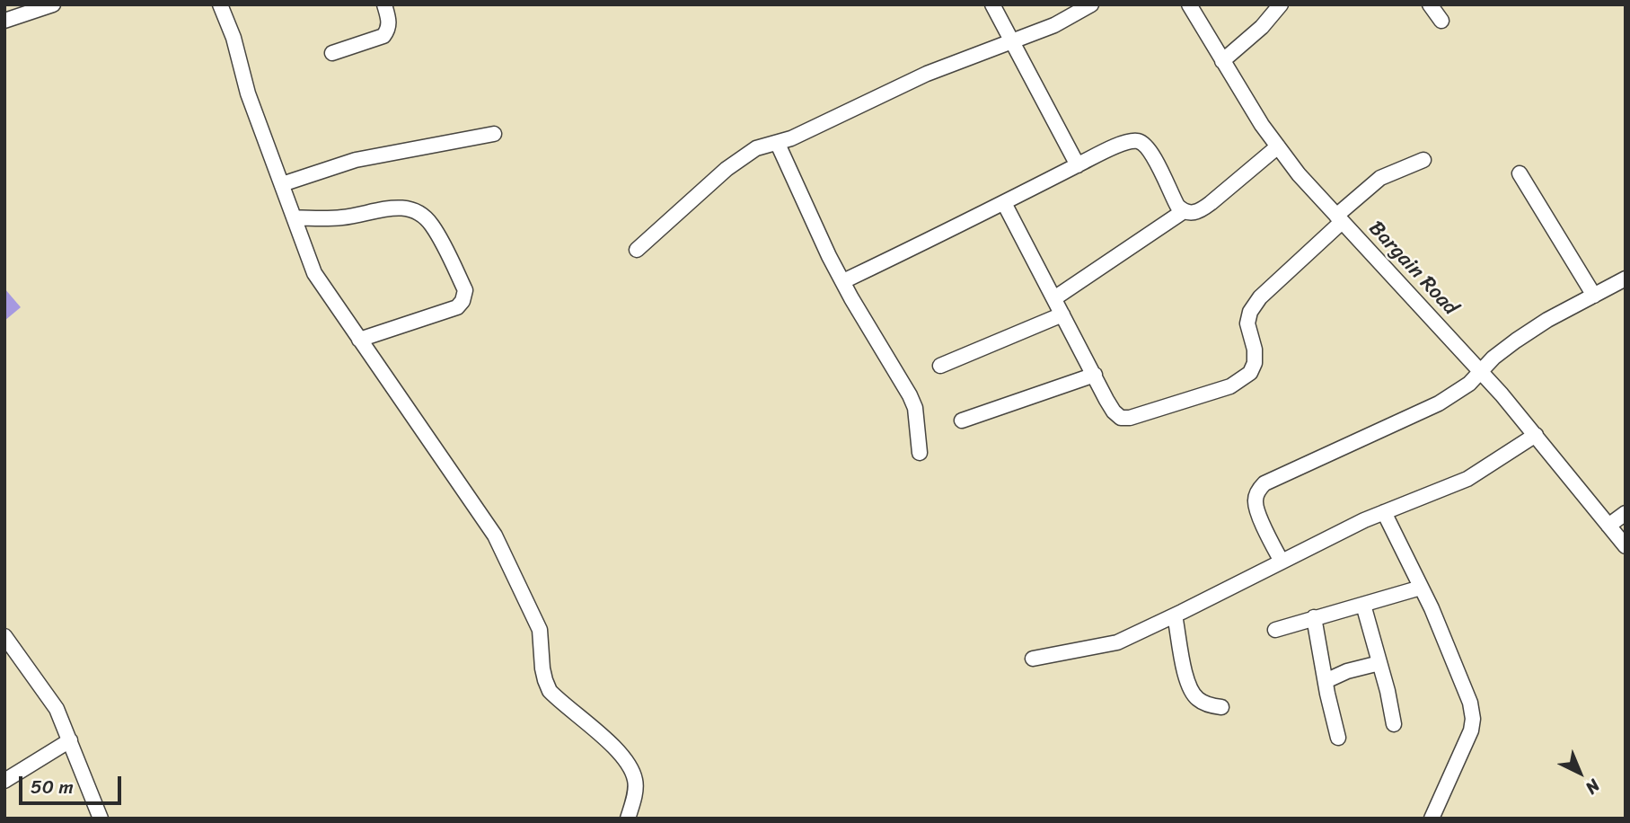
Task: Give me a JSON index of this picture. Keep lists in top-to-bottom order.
{
  "streets": {
    "street": ["Bargain Road"]
  },
  "scale_bar": "50 m",
  "north": "bottom right"
}
